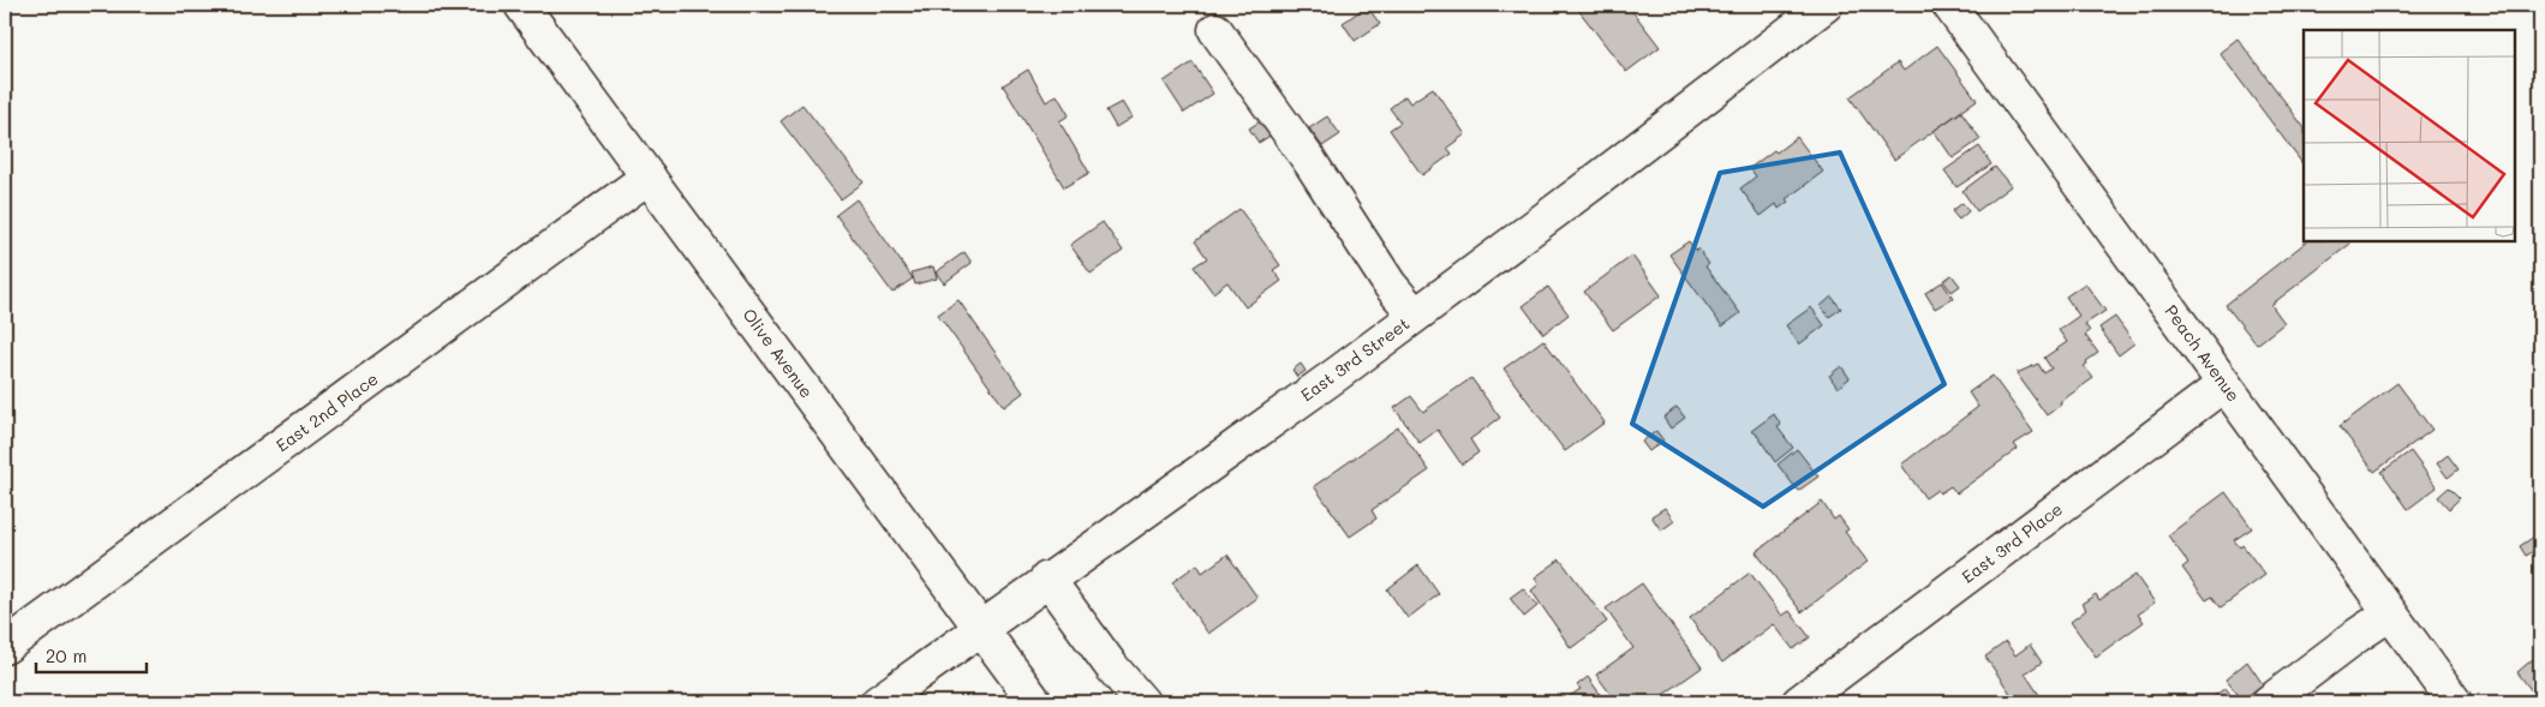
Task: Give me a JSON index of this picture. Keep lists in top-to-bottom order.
{
  "streets": {
    "street": [
      "Olive Avenue",
      "Peach Avenue",
      "East 3rd Street",
      "East 2nd Place",
      "East 3rd Place"
    ]
  },
  "crossings": [
    ["Olive Avenue", "East 3rd Street"],
    ["Olive Avenue", "East 2nd Place"],
    ["Peach Avenue", "East 3rd Place"]
  ],
  "scale_bar": "20 m"
}
